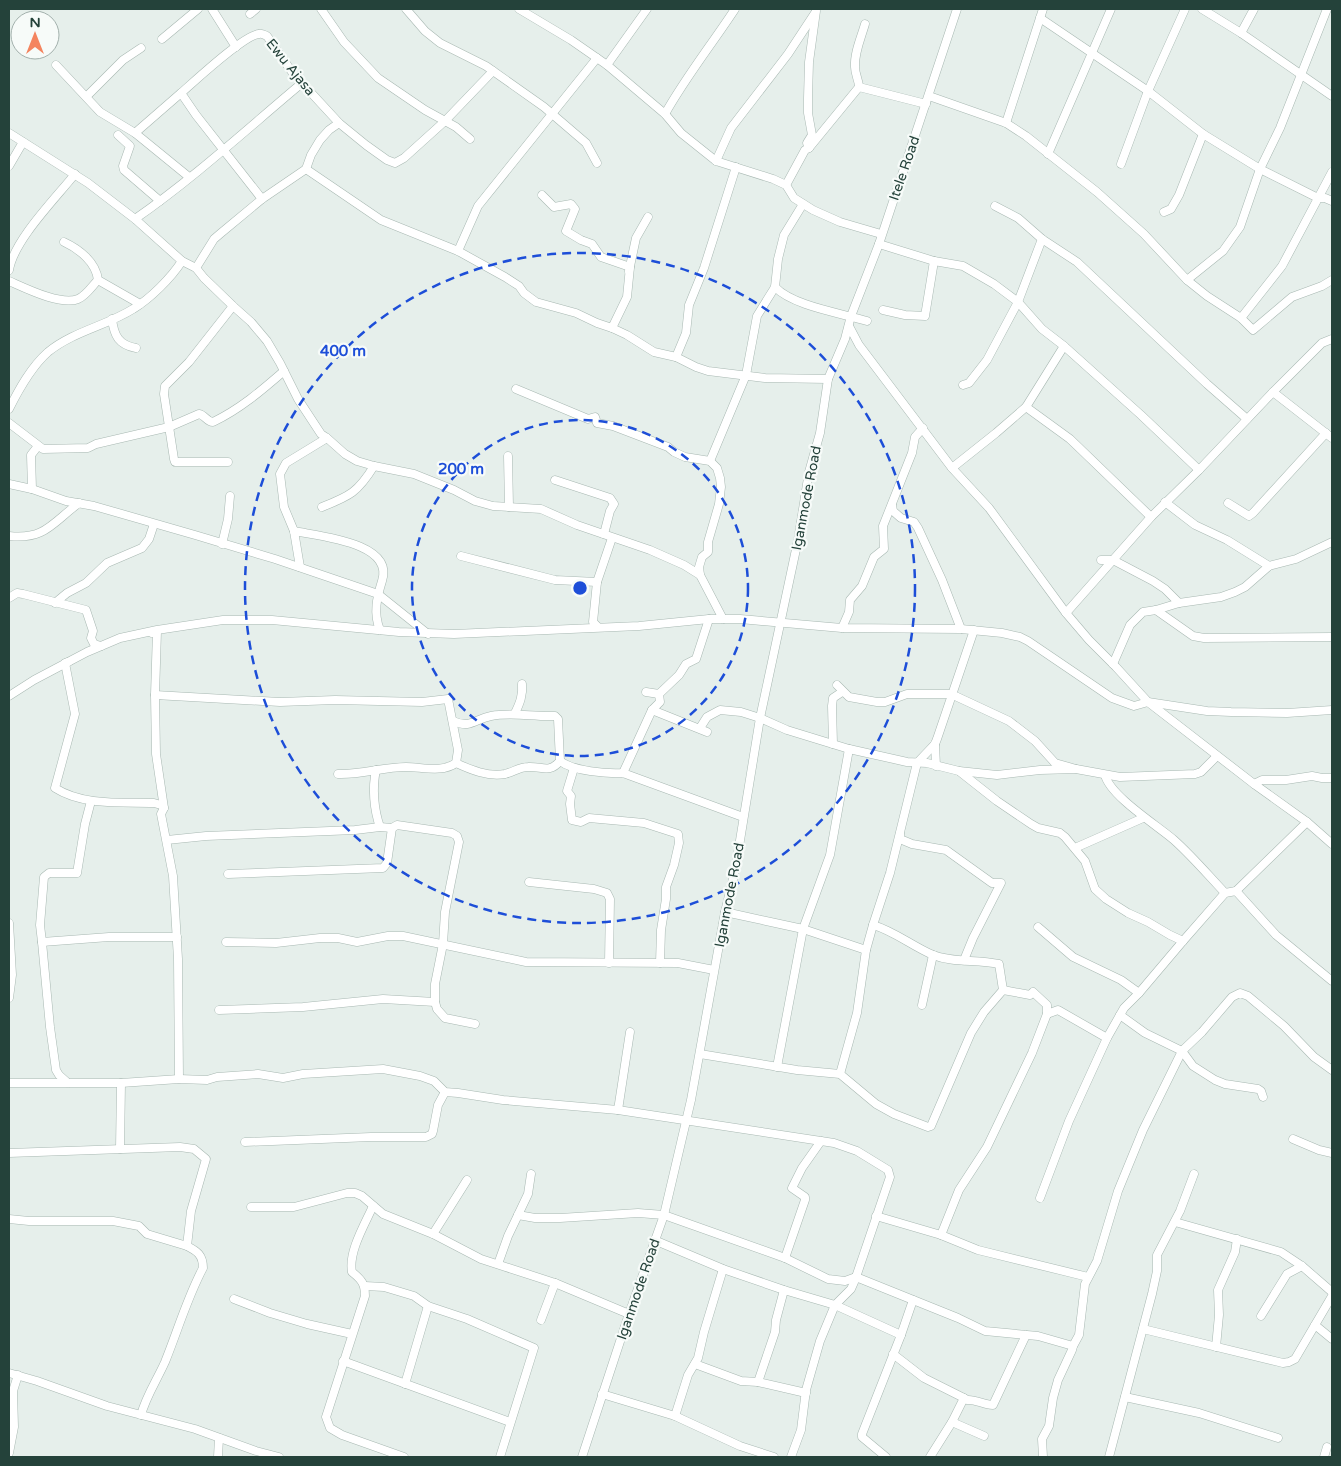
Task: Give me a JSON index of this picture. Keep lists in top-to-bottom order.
{
  "streets": {
    "street": ["Ewu Ajasa", "Itele Road", "Iganmode Road"]
  },
  "crossings": [
    ["Itele Road", "Iganmode Road"]
  ],
  "north": "top",
  "rings": ["400 m", "200 m"]
}
